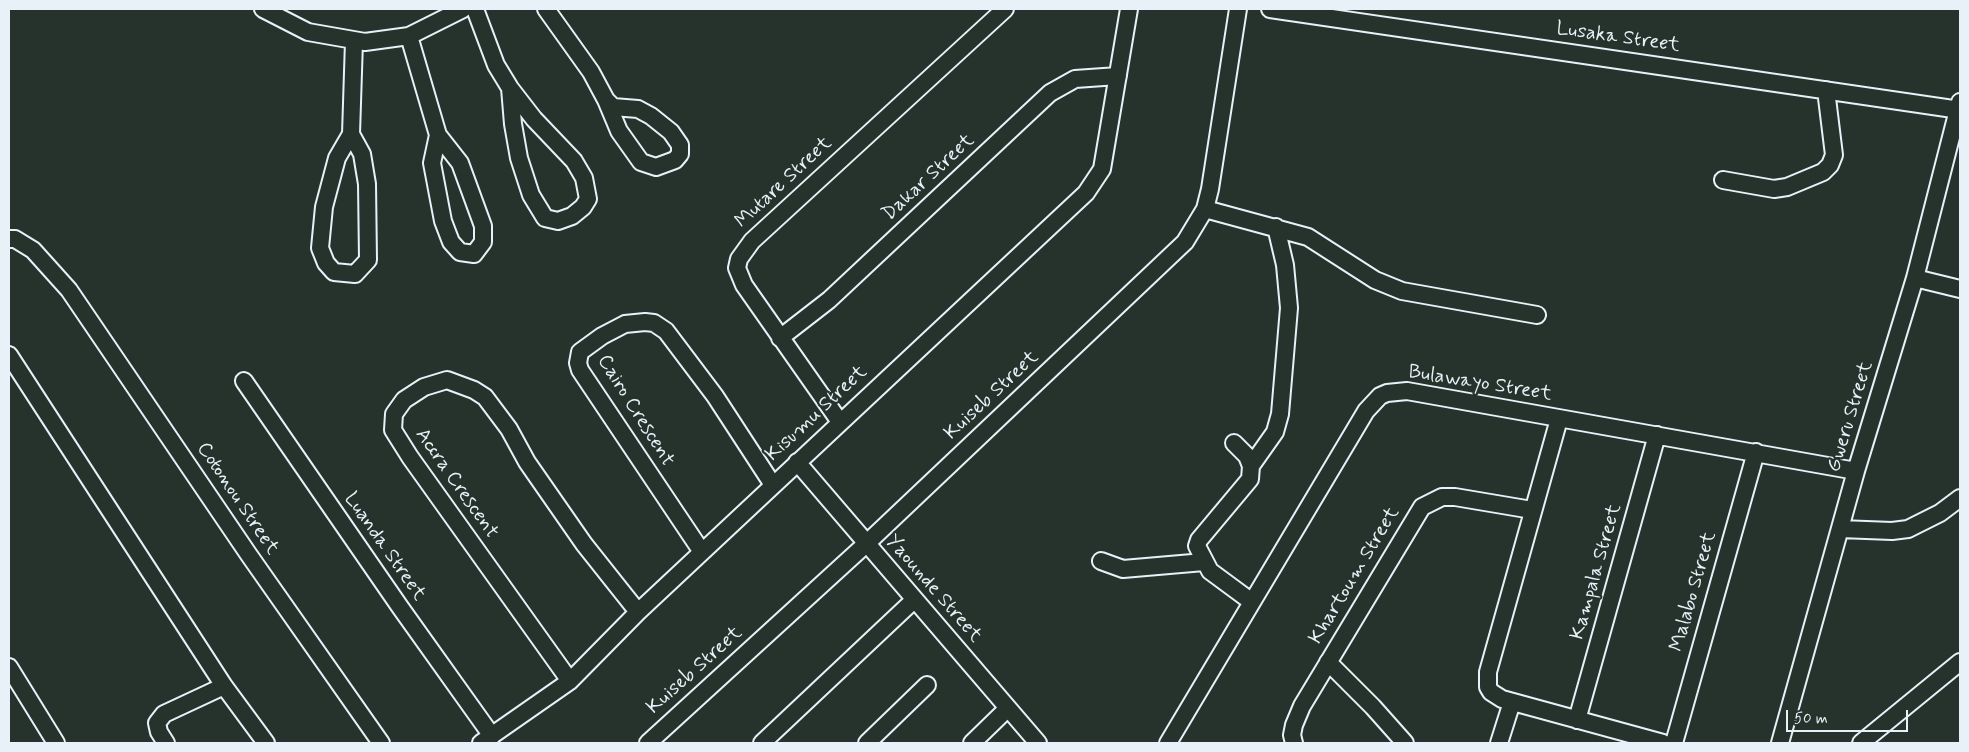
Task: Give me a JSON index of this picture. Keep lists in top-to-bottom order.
{
  "streets": {
    "street": [
      "Lusaka Street",
      "Dakar Street",
      "Mutare Street",
      "Bulawayo Street",
      "Kuiseb Street",
      "Cairo Crescent",
      "Kisumu Street",
      "Gweru Street",
      "Accra Crescent",
      "Cotonou Street",
      "Luanda Street",
      "Kampala Street",
      "Khartoum Street",
      "Yaounde Street",
      "Malabo Street"
    ]
  },
  "crossings": [
    ["Lusaka Street", "Gweru Street"],
    ["Dakar Street", "Mutare Street"],
    ["Dakar Street", "Kisumu Street"],
    ["Mutare Street", "Kisumu Street"],
    ["Bulawayo Street", "Gweru Street"],
    ["Bulawayo Street", "Kampala Street"],
    ["Bulawayo Street", "Malabo Street"],
    ["Kuiseb Street", "Yaounde Street"],
    ["Cairo Crescent", "Kisumu Street"],
    ["Kisumu Street", "Accra Crescent"],
    ["Kisumu Street", "Luanda Street"],
    ["Kisumu Street", "Yaounde Street"]
  ],
  "scale_bar": "50 m"
}
